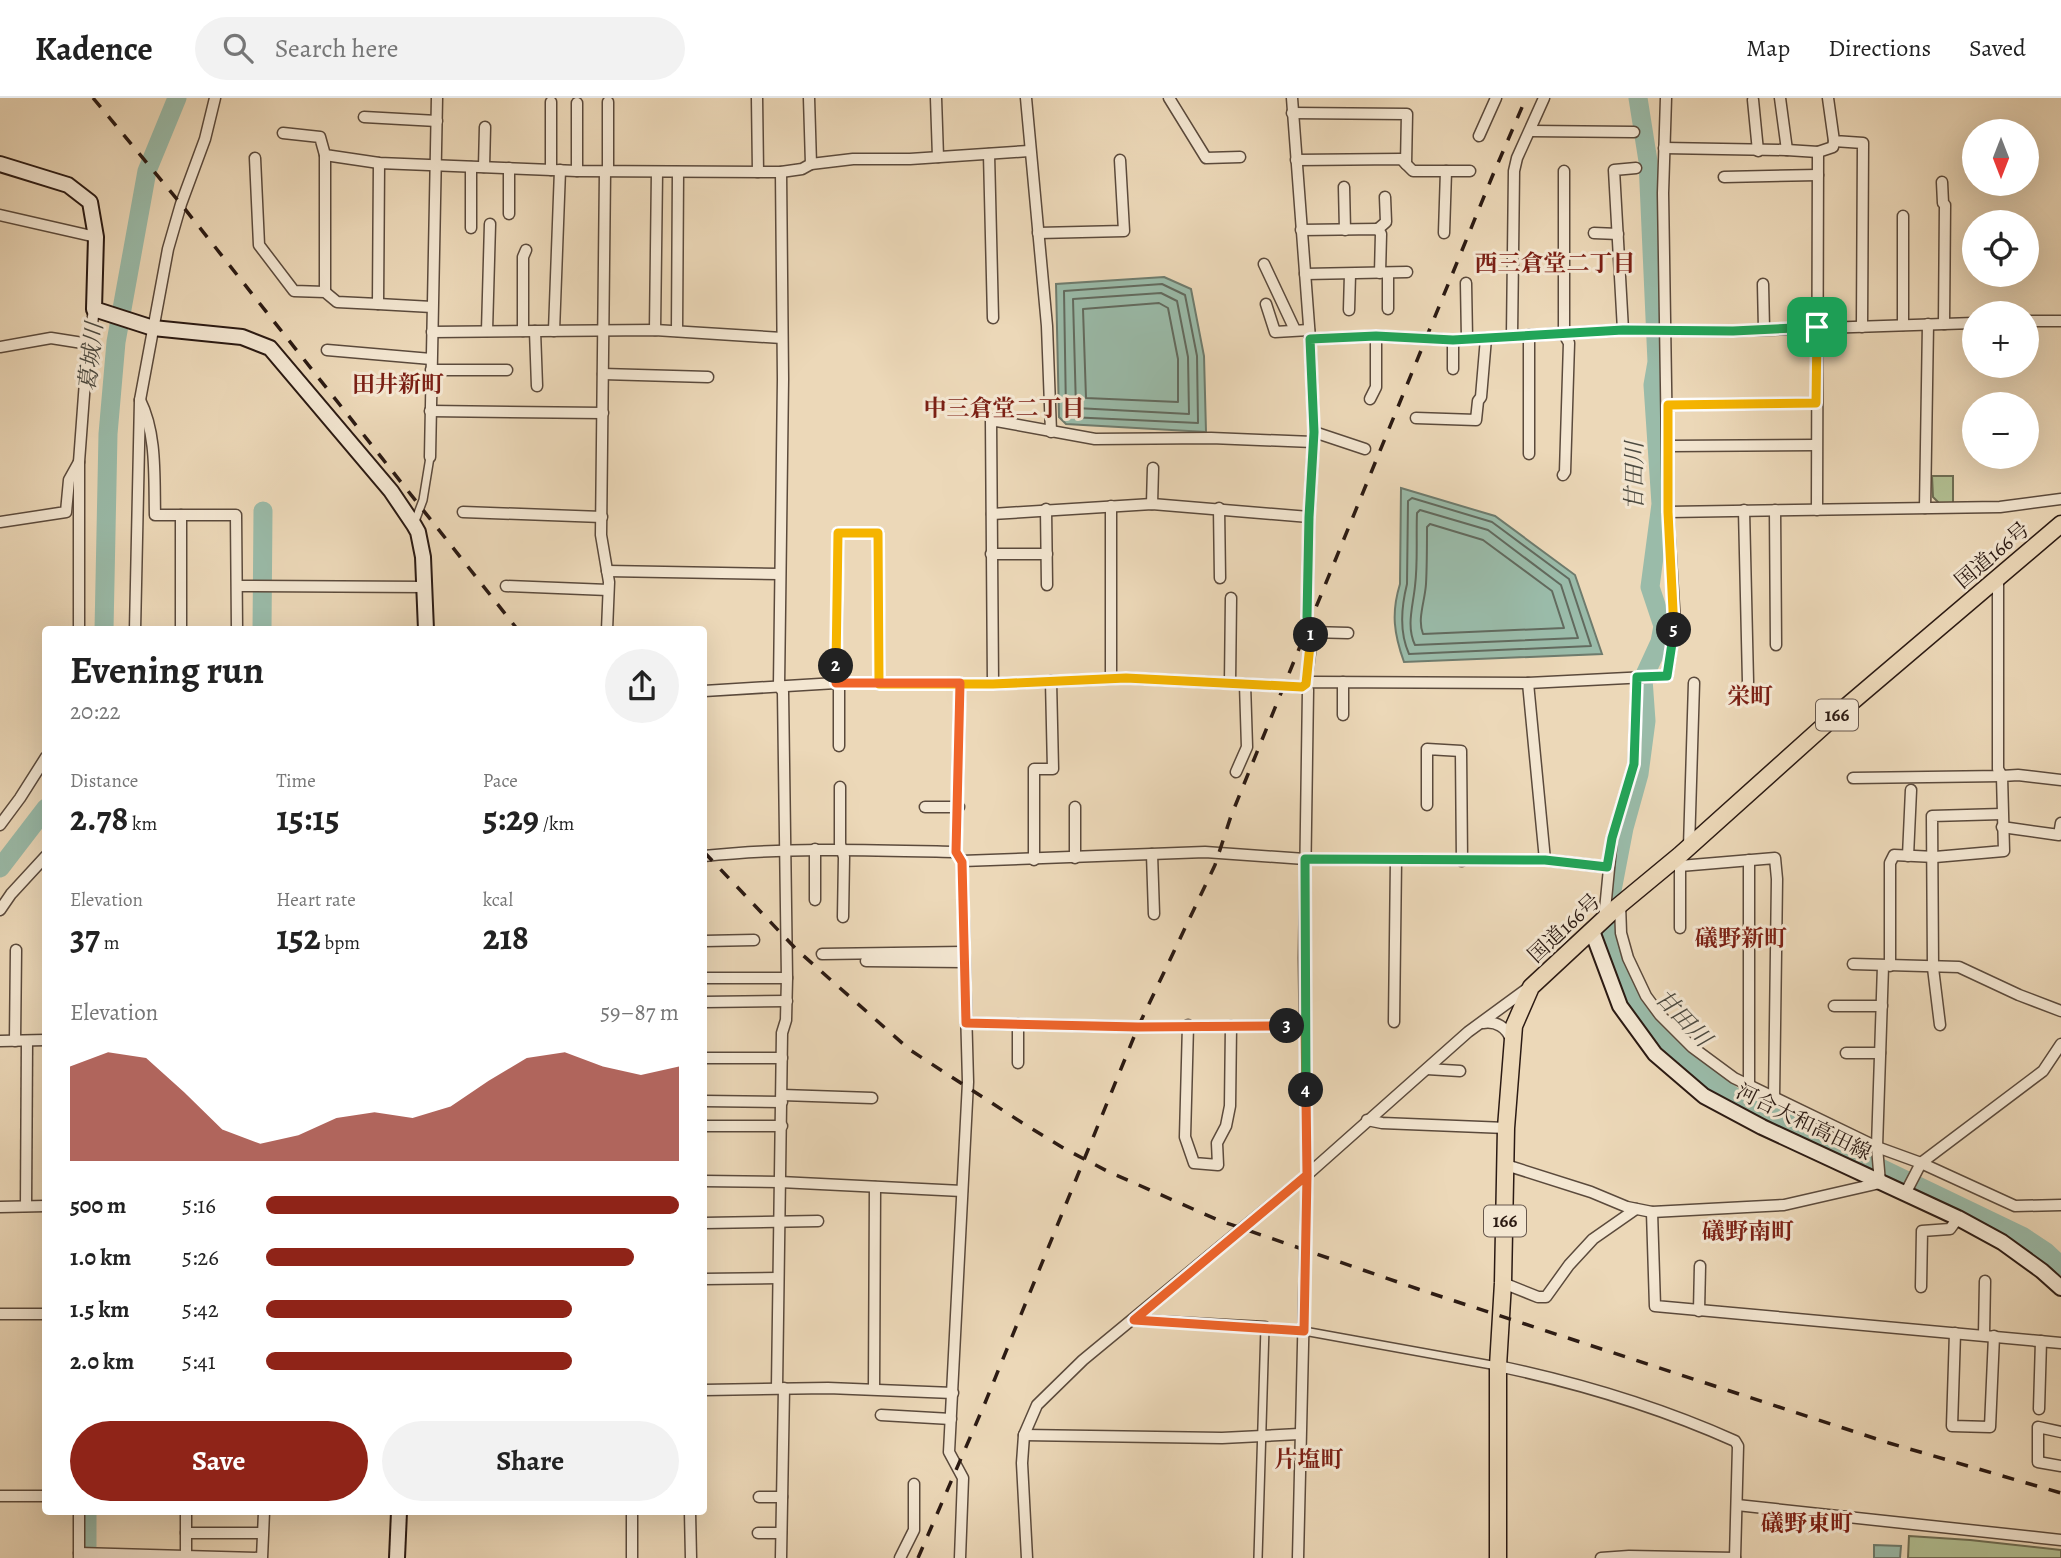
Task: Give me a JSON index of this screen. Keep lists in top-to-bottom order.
{
  "streets": {
    "highway": ["国道166号", "166"],
    "main road": ["河合大和高田線"]
  },
  "crossings": [
    ["国道166号", "河合大和高田線"]
  ],
  "districts": [
    "西三倉堂二丁目",
    "田井新町",
    "中三倉堂二丁目",
    "栄町",
    "礒野新町",
    "礒野南町",
    "片塩町",
    "礒野東町"
  ],
  "water": ["葛城川", "甘田川"],
  "north": "bottom",
  "page": {
    "header": "Kadence",
    "search": "Search here",
    "nav": ["Map", "Directions", "Saved"],
    "map_buttons": ["+", "−"],
    "pins": [
      "5",
      "1",
      "2",
      "3",
      "4"
    ],
    "heading": ["Evening run", "20:22"],
    "stats": [
      ["Distance", "2.78 km"],
      ["Time", "15:15"],
      ["Pace", "5:29 /km"],
      ["Elevation", "37 m"],
      ["Heart rate", "152 bpm"],
      ["kcal", "218"]
    ],
    "chart": ["Elevation", "59–87 m"],
    "list": [
      {
        "name": "500 m",
        "note": "5:16"
      },
      {
        "name": "1.0 km",
        "note": "5:26"
      },
      {
        "name": "1.5 km",
        "note": "5:42"
      },
      {
        "name": "2.0 km",
        "note": "5:41"
      }
    ],
    "buttons": ["Save", "Share"]
  }
}
